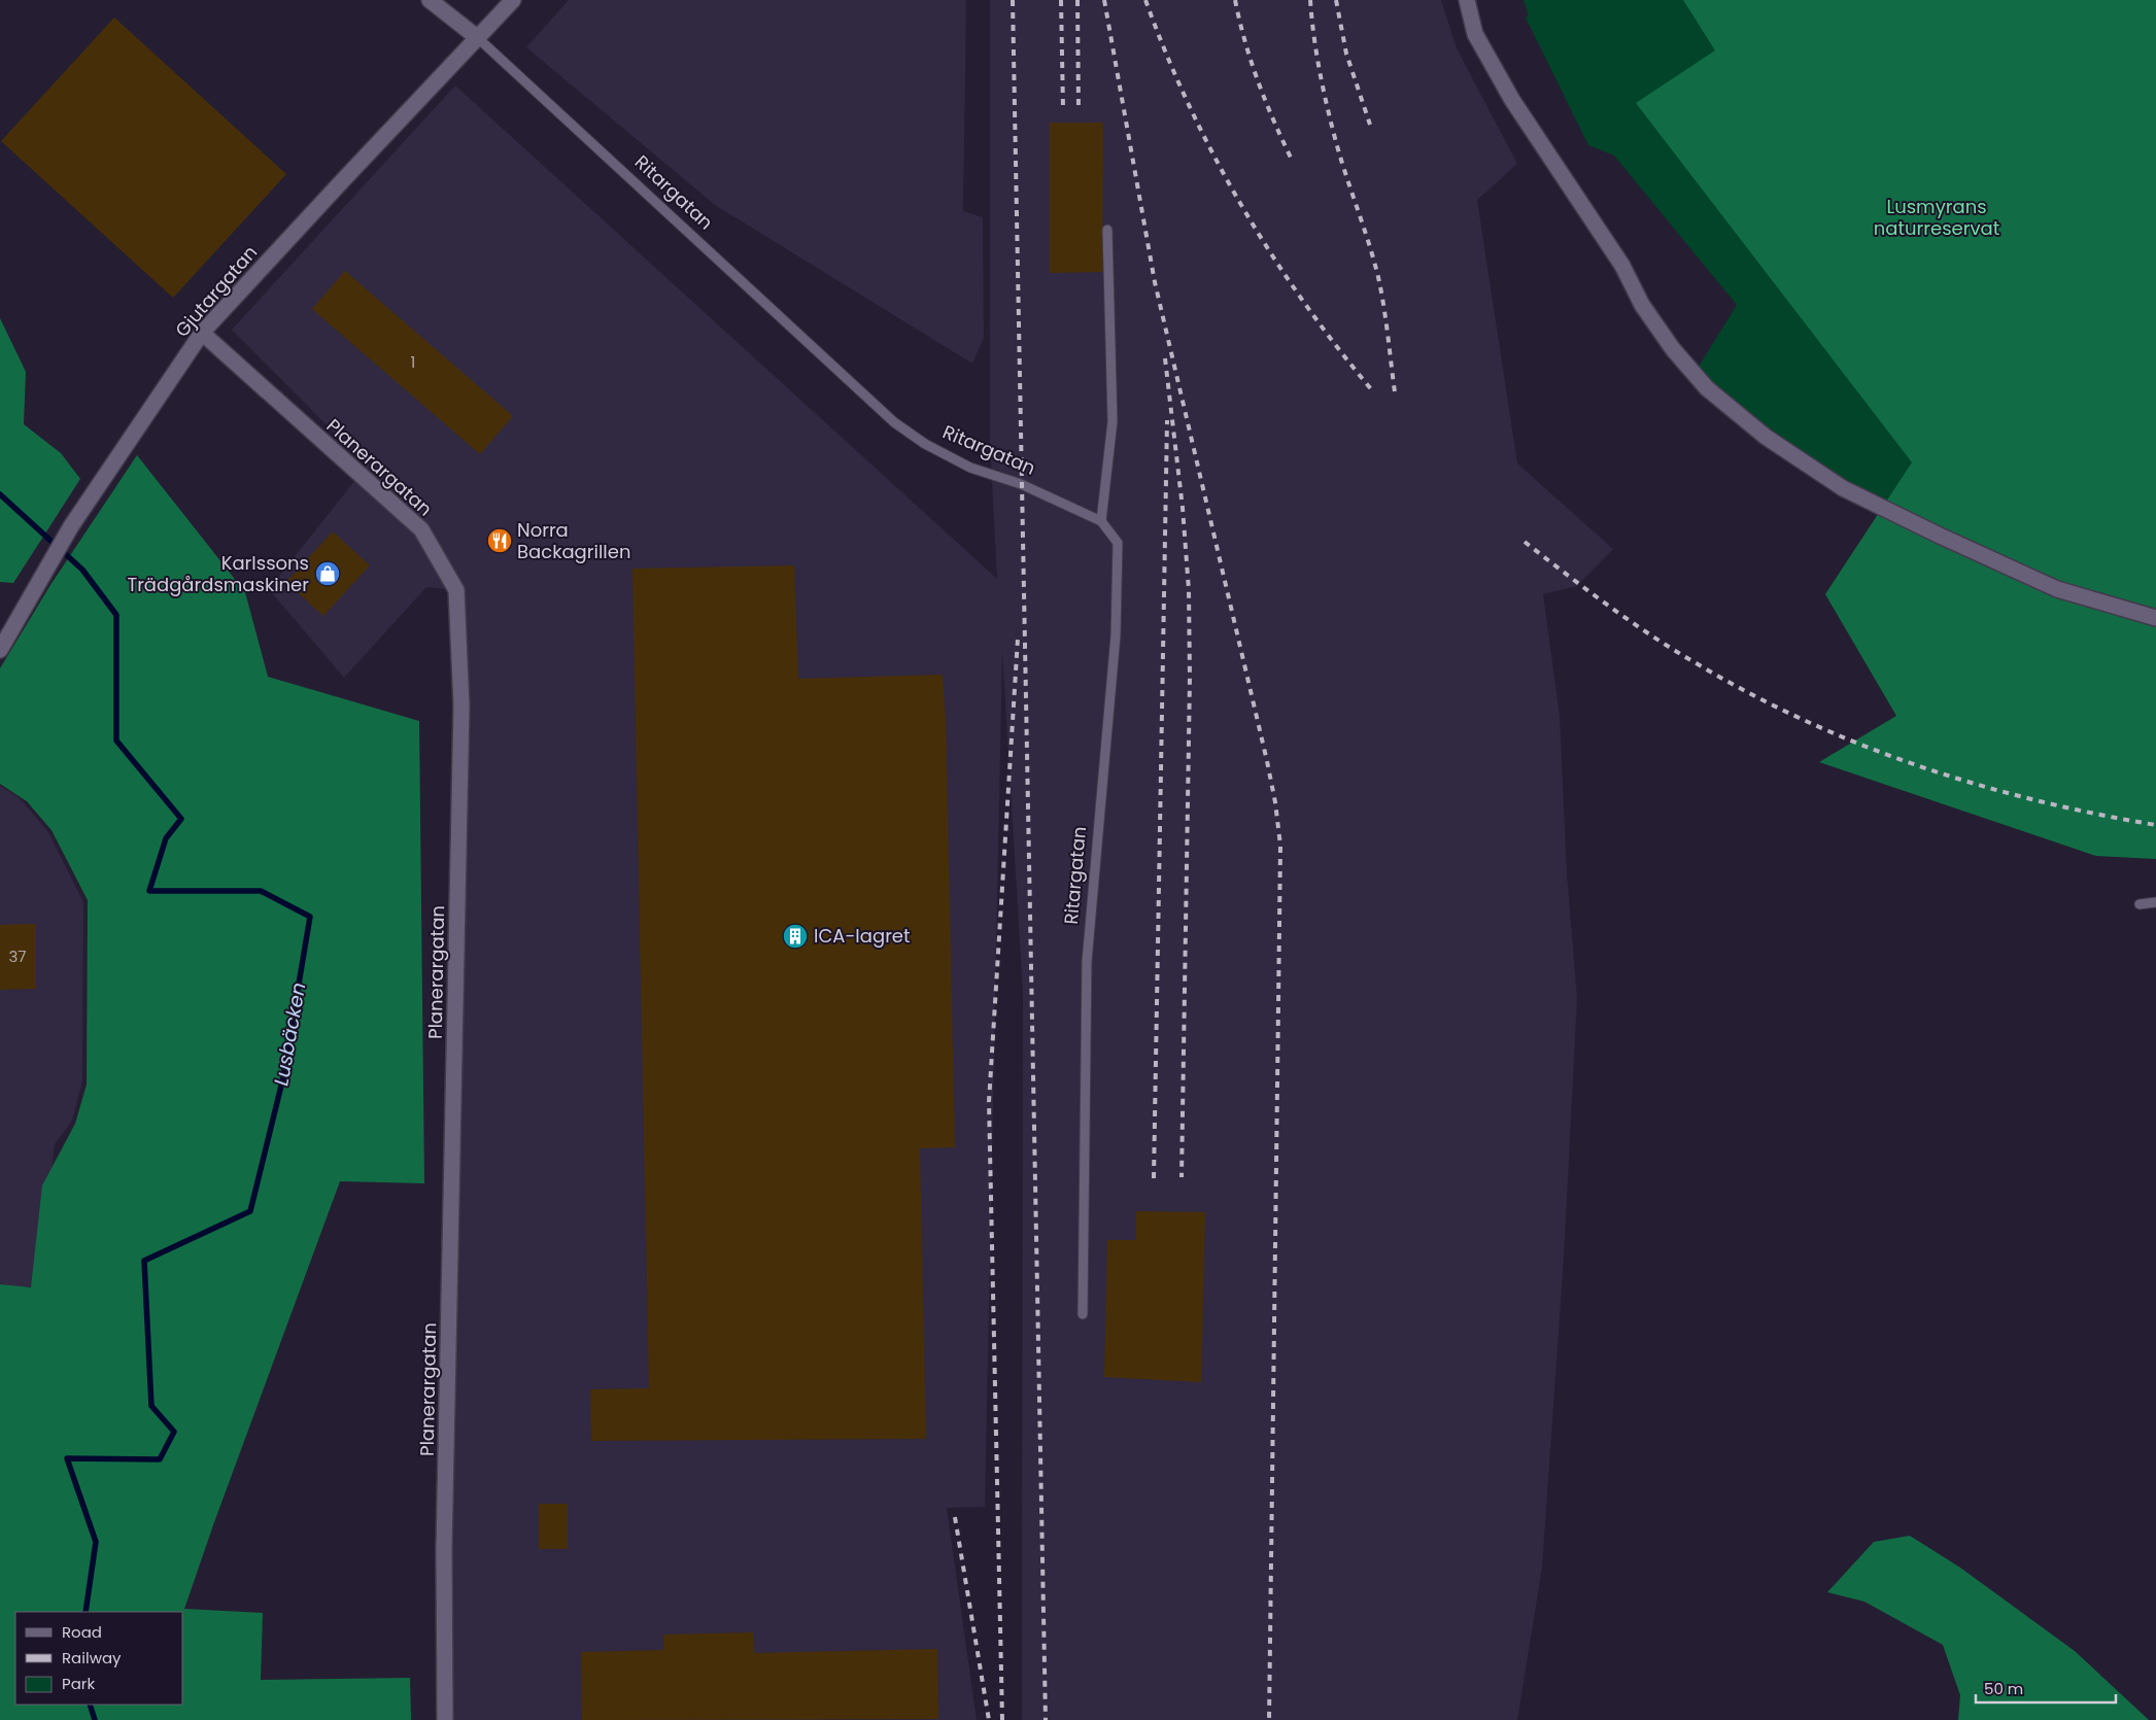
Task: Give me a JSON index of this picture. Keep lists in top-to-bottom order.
{
  "streets": {
    "street": ["Ritargatan", "Gjutargatan", "Planerargatan"]
  },
  "crossings": [
    ["Ritargatan", "Gjutargatan"],
    ["Gjutargatan", "Planerargatan"]
  ],
  "water": ["Lusbäcken"],
  "parks": ["Lusmyrans naturreservat"],
  "places": {
    "restaurant": ["Norra Backagrillen"],
    "shop": ["Karlssons Trädgårdsmaskiner"],
    "building": ["ICA-lagret"]
  },
  "house_numbers": ["1", "37"],
  "legend": ["Road", "Railway", "Park"],
  "scale_bar": "50 m"
}
